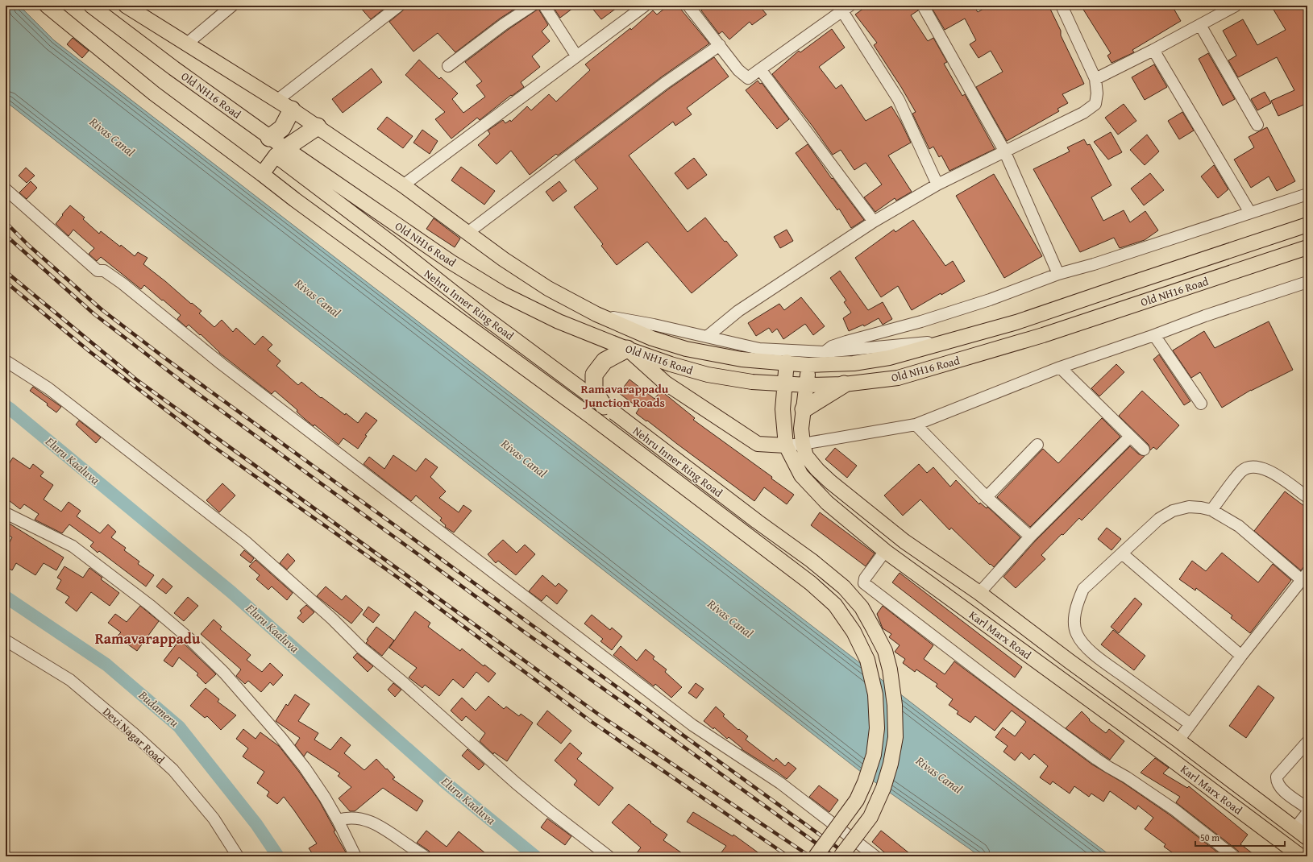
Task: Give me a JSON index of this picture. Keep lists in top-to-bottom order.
{
  "streets": {
    "main road": ["Old NH16 Road", "Nehru Inner Ring Road", "Karl Marx Road"],
    "street": ["Devi Nagar Road"]
  },
  "crossings": [
    ["Old NH16 Road", "Nehru Inner Ring Road"],
    ["Old NH16 Road", "Karl Marx Road"]
  ],
  "districts": ["Ramavarappadu Junction Roads", "Ramavarappadu"],
  "water": ["Rivas Canal", "Eluru Kaaluva", "Budameru"],
  "scale_bar": "50 m"
}
